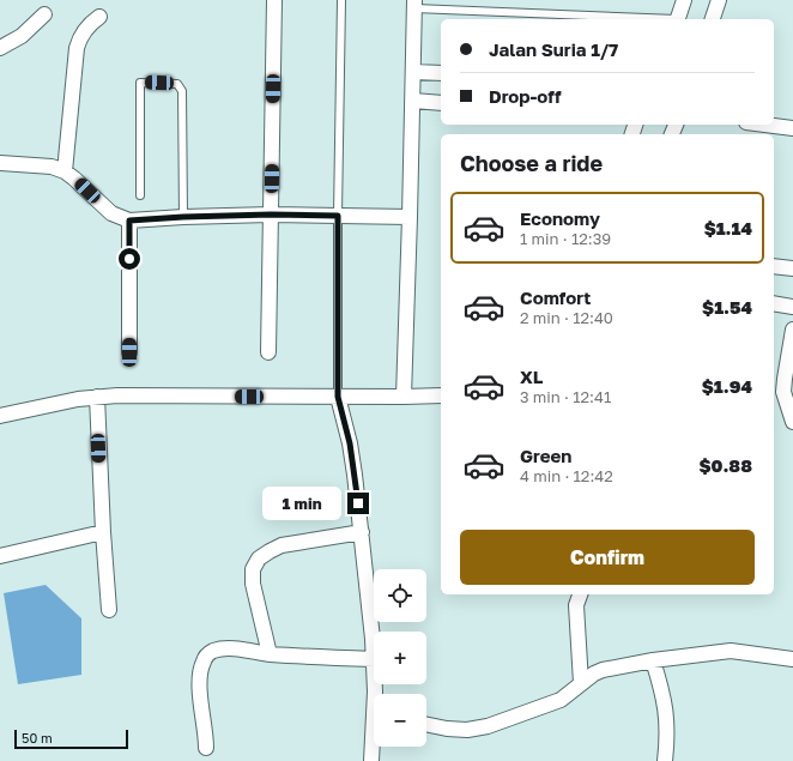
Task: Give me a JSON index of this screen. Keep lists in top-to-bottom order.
{
  "scale_bar": "50 m",
  "page": {
    "banner": ["Jalan Suria 1/7", "Drop-off"],
    "heading": "Choose a ride",
    "list": [
      {
        "name": "Economy",
        "note": "1 min · 12:39",
        "value": "$1.14"
      },
      {
        "name": "Comfort",
        "note": "2 min · 12:40",
        "value": "$1.54"
      },
      {
        "name": "XL",
        "note": "3 min · 12:41",
        "value": "$1.94"
      },
      {
        "name": "Green",
        "note": "4 min · 12:42",
        "value": "$0.88"
      }
    ],
    "bubble": "1 min",
    "buttons": "Confirm",
    "map_buttons": ["+", "−"],
    "scale": "50 m"
  }
}
